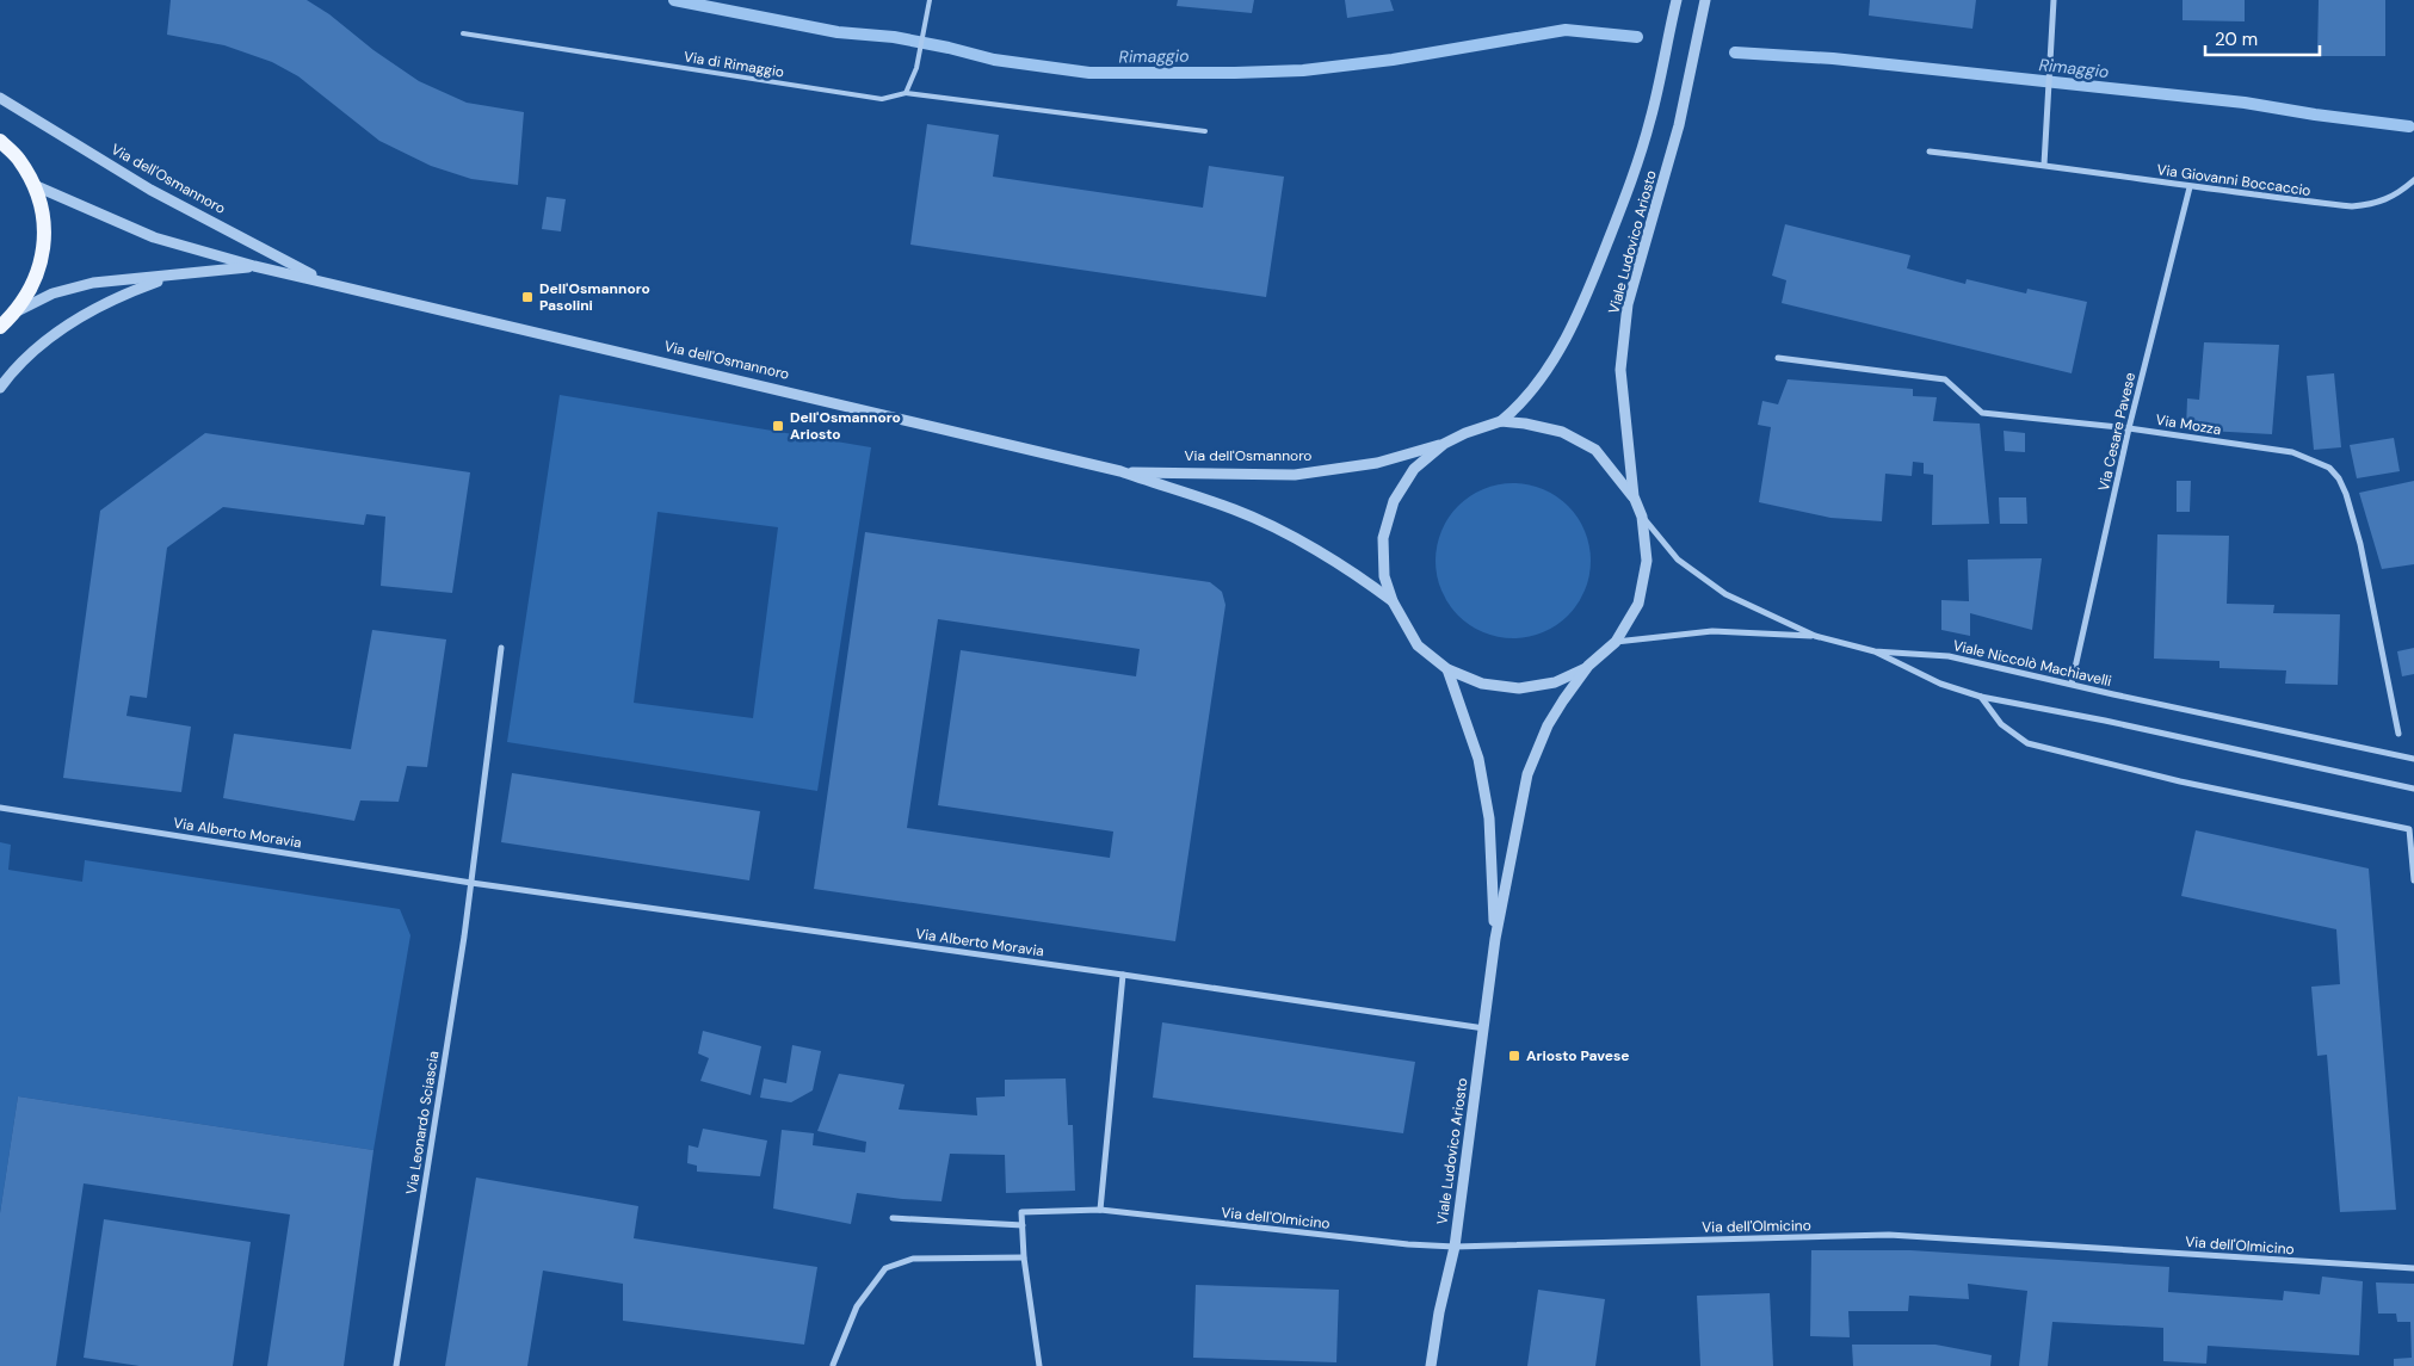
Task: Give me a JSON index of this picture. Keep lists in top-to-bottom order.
{
  "streets": {
    "main road": ["Via dell'Osmannoro"],
    "street": [
      "Via Giovanni Boccaccio",
      "Viale Ludovico Ariosto",
      "Via Mozza",
      "Via Cesare Pavese",
      "Viale Niccolò Machiavelli",
      "Via Alberto Moravia",
      "Via Leonardo Sciascia",
      "Via dell'Olmicino"
    ],
    "lane": ["Via di Rimaggio"]
  },
  "crossings": [
    ["Via dell'Osmannoro", "Viale Ludovico Ariosto"],
    ["Via Giovanni Boccaccio", "Via Cesare Pavese"],
    ["Viale Ludovico Ariosto", "Via Alberto Moravia"],
    ["Viale Ludovico Ariosto", "Via dell'Olmicino"],
    ["Via Mozza", "Via Cesare Pavese"],
    ["Via Cesare Pavese", "Viale Niccolò Machiavelli"],
    ["Via Alberto Moravia", "Via Leonardo Sciascia"]
  ],
  "water": ["Rimaggio"],
  "places": {
    "transit": ["Dell'Osmannoro Pasolini", "Dell'Osmannoro Ariosto", "Ariosto Pavese"]
  },
  "scale_bar": "20 m"
}
